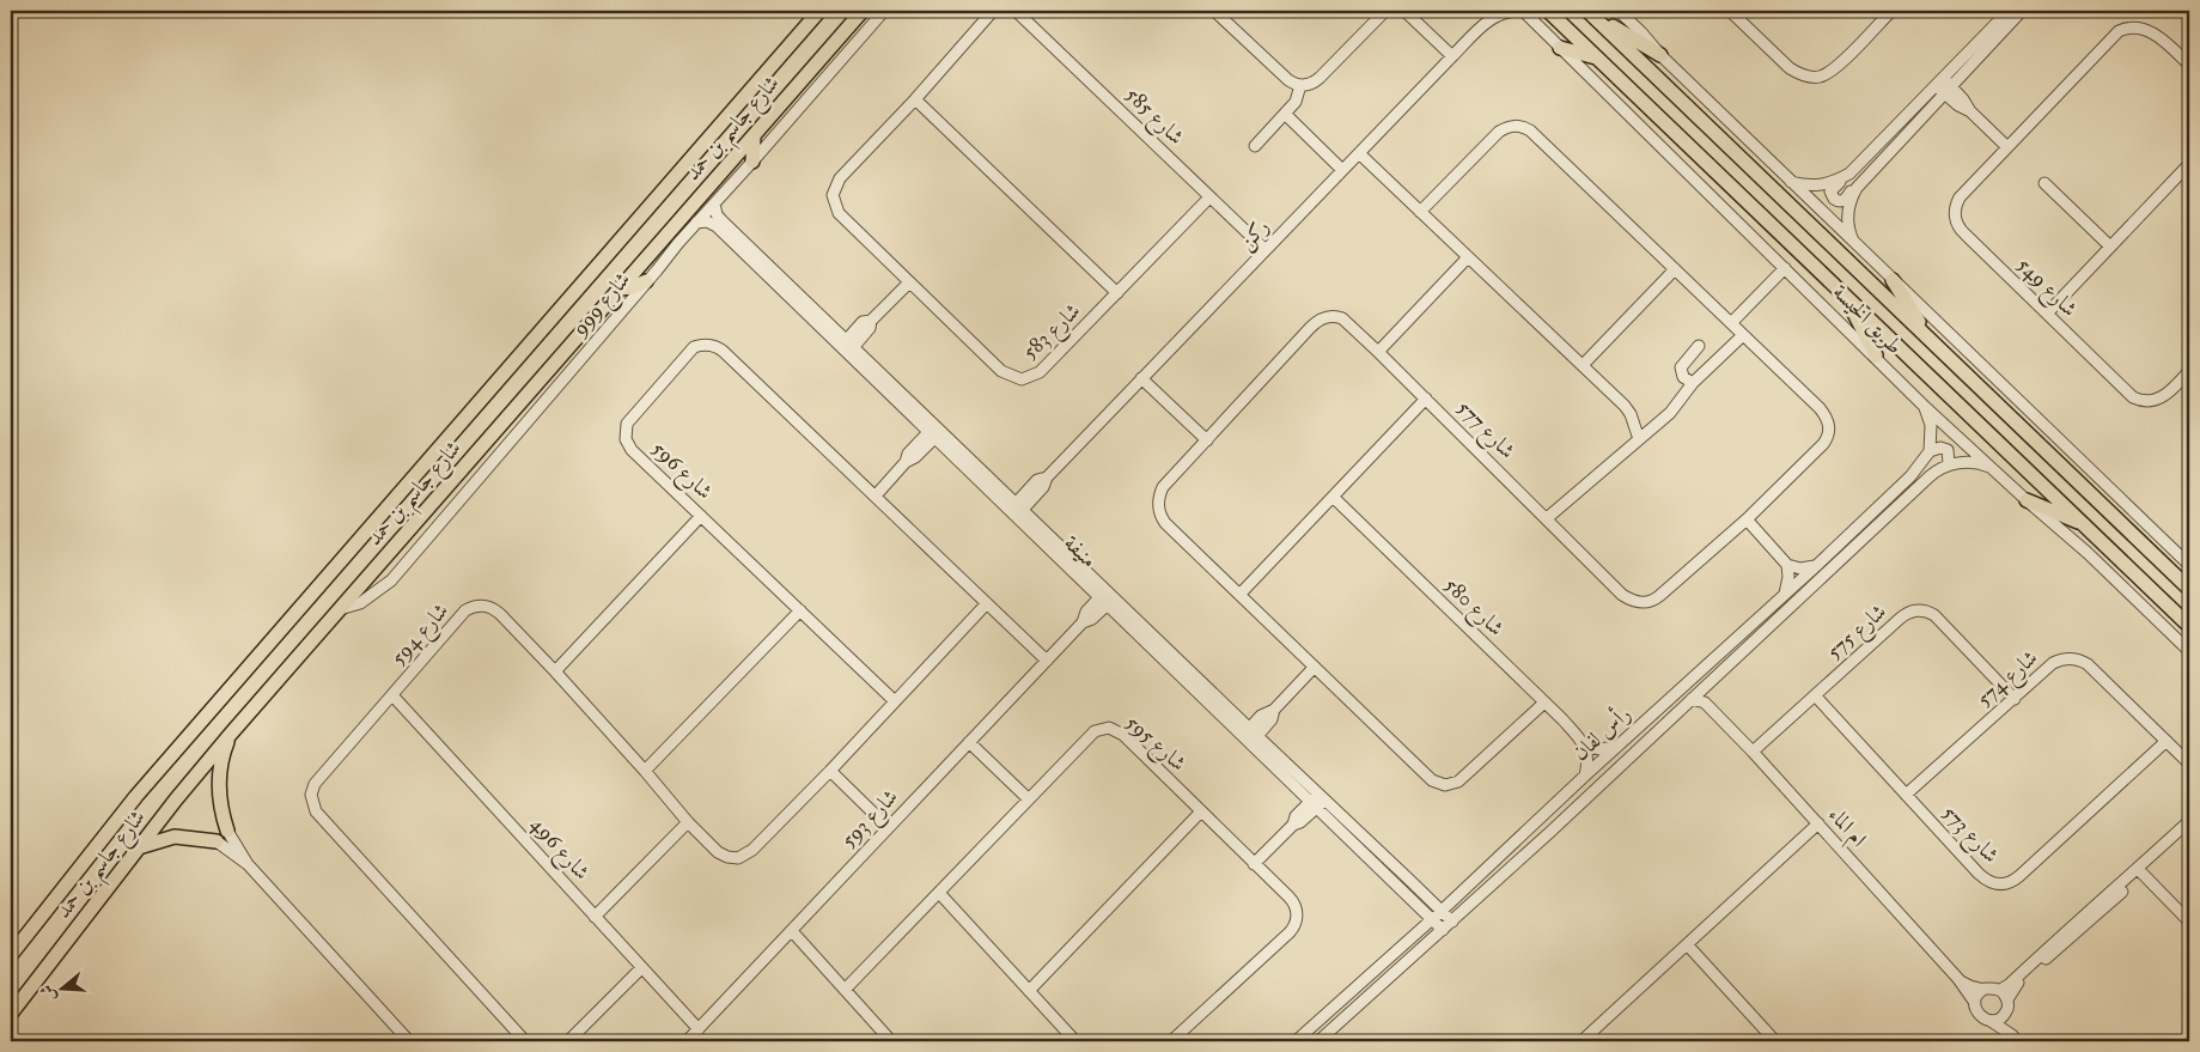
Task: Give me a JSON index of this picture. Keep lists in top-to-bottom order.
{
  "streets": {
    "main road": ["شارع جاسم بن حمد", "طريق الخيسة"],
    "street": [
      "شارع 585",
      "ركن",
      "شارع 549",
      "شارع 999",
      "شارع 583",
      "شارع 577",
      "شارع 596",
      "منيفة",
      "شارع 580",
      "شارع 575",
      "شارع 594",
      "شارع 574",
      "رأس لفان",
      "شارع 595",
      "شارع 593",
      "ام الماء",
      "شارع 573",
      "شارع 496"
    ]
  },
  "crossings": [
    ["شارع 585", "ركن"],
    ["شارع 585", "شارع 583"],
    ["شارع جاسم بن حمد", "شارع 999"],
    ["ركن", "طريق الخيسة"],
    ["ركن", "منيفة"],
    ["شارع 999", "منيفة"],
    ["شارع 577", "شارع 580"],
    ["شارع 596", "شارع 594"],
    ["شارع 596", "شارع 593"],
    ["منيفة", "رأس لفان"],
    ["منيفة", "شارع 593"],
    ["شارع 575", "شارع 574"],
    ["شارع 575", "ام الماء"],
    ["شارع 575", "شارع 573"],
    ["شارع 594", "شارع 496"],
    ["شارع 574", "شارع 573"],
    ["شارع 593", "شارع 496"]
  ],
  "north": "left"
}
